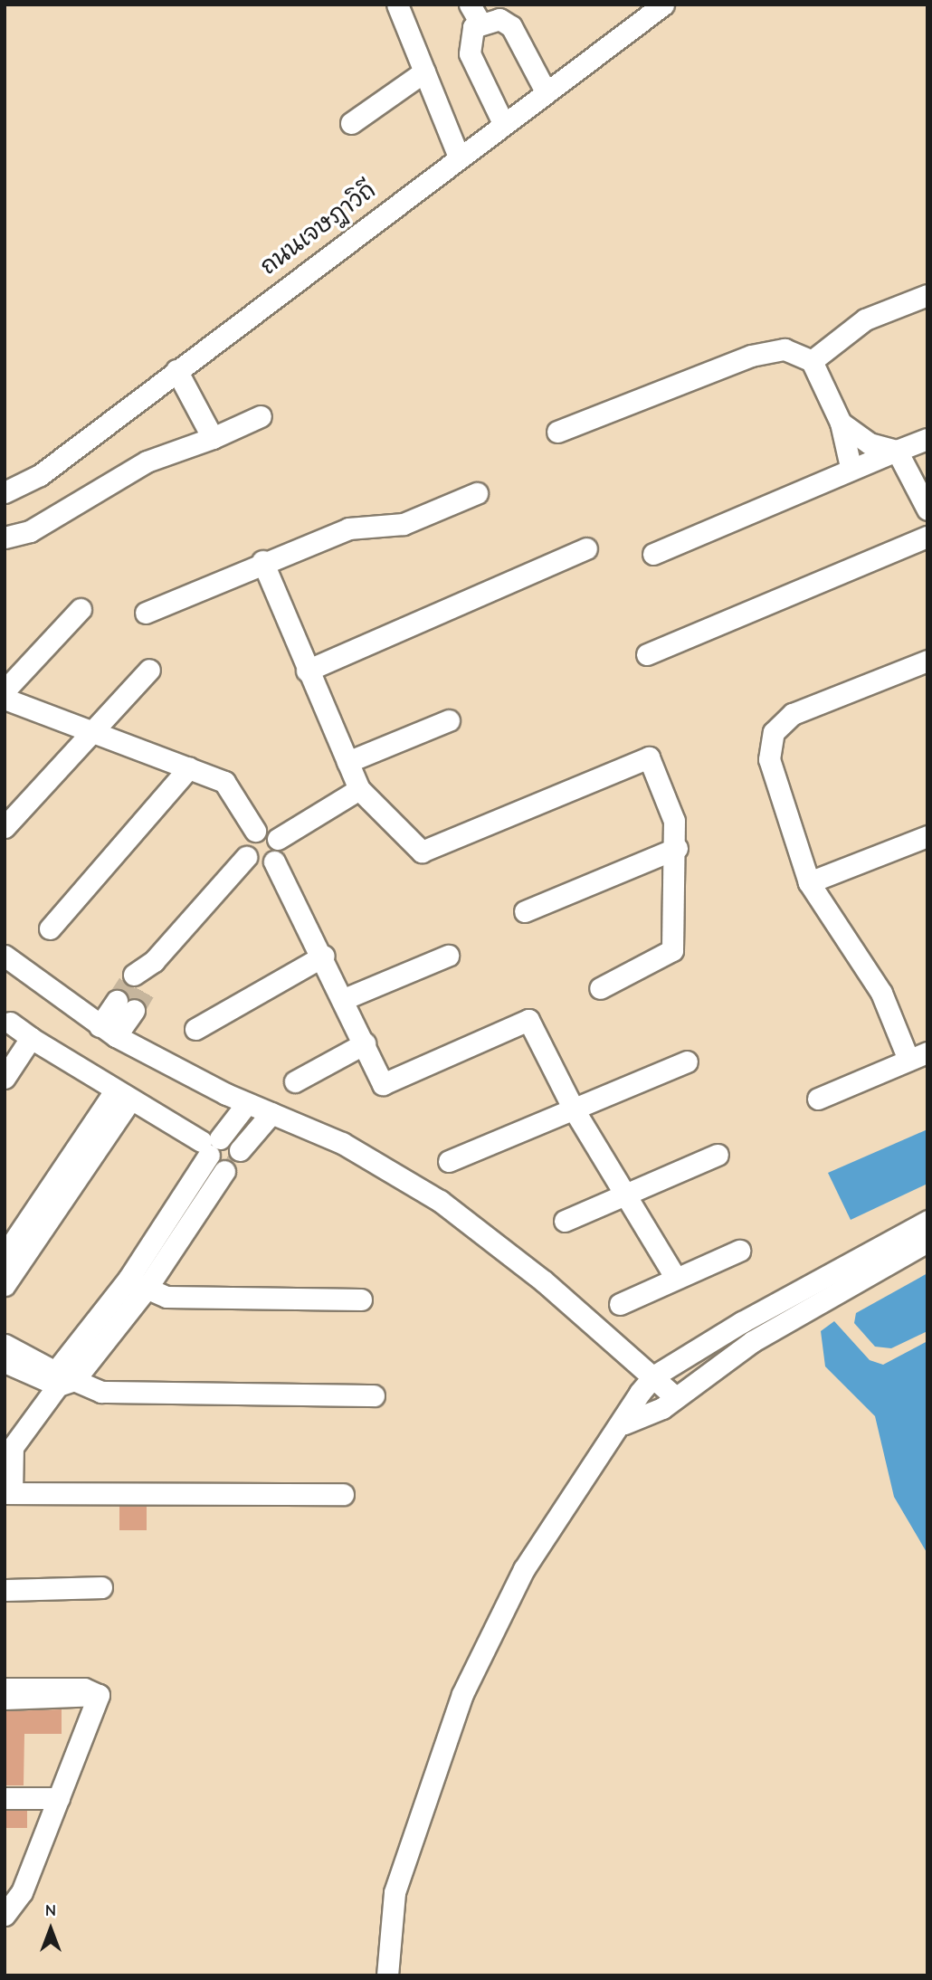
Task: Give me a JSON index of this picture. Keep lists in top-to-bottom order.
{
  "streets": {
    "street": ["ถนนเจษฎาวิถี"]
  },
  "north": "top"
}
